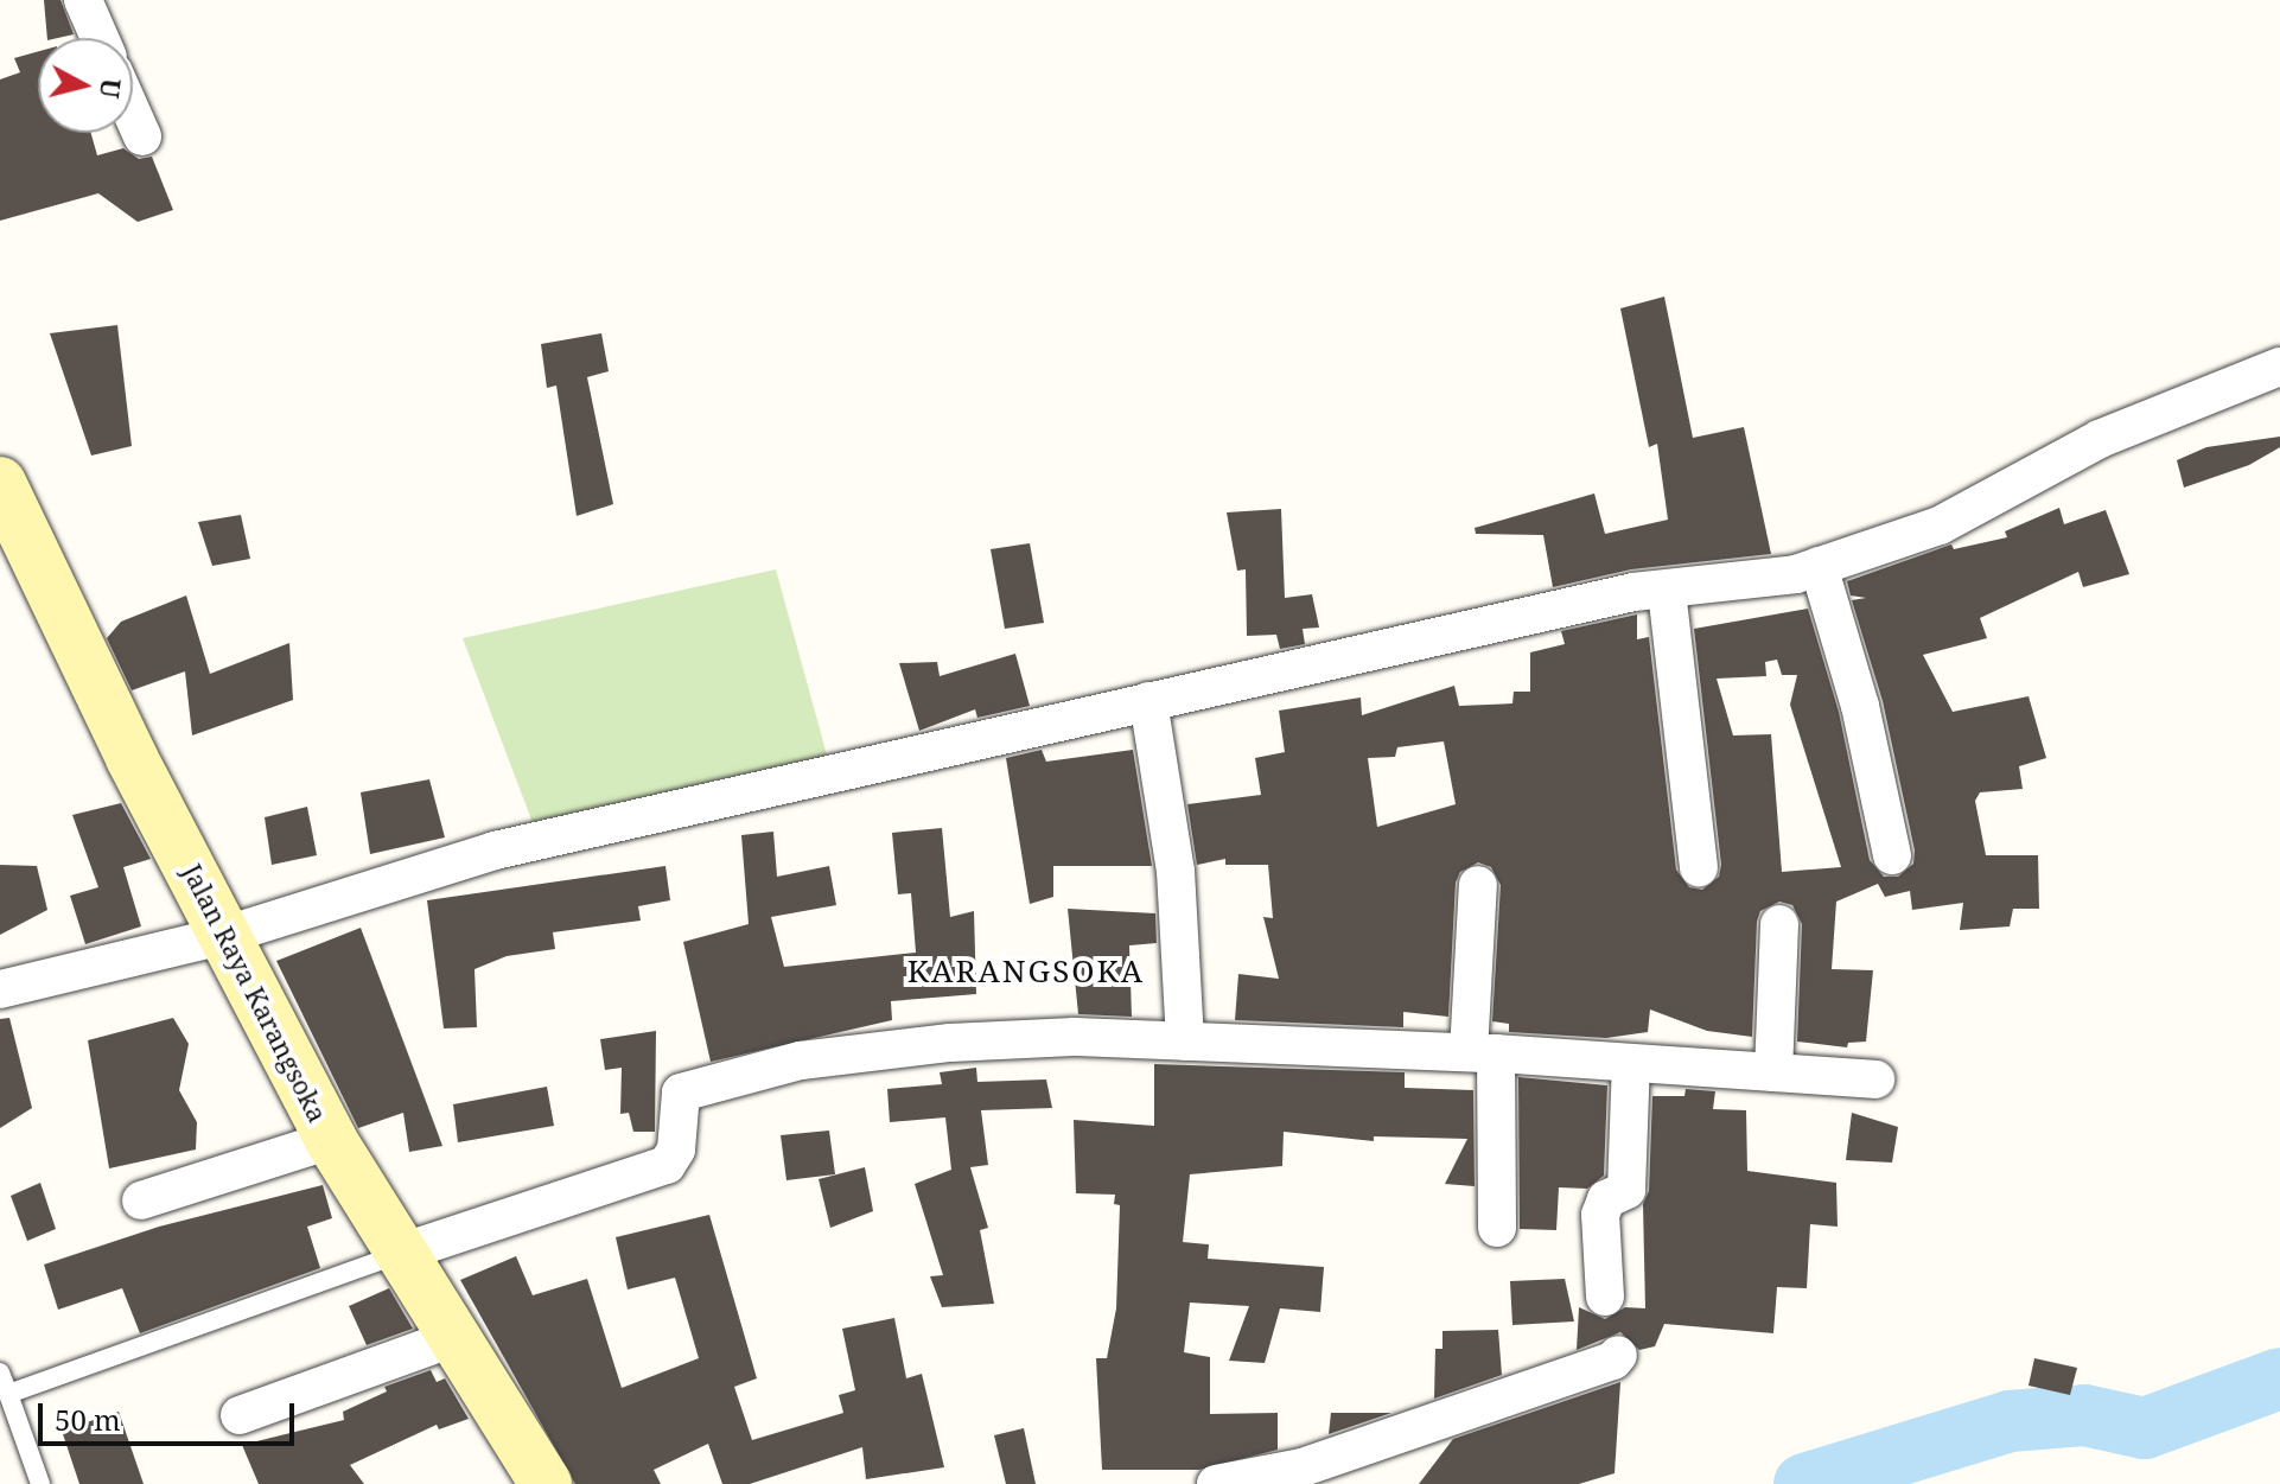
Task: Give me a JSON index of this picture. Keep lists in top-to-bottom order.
{
  "streets": {
    "main road": ["Jalan Raya Karangsoka"]
  },
  "districts": ["KARANGSOKA"],
  "scale_bar": "50 m",
  "north": "right"
}
